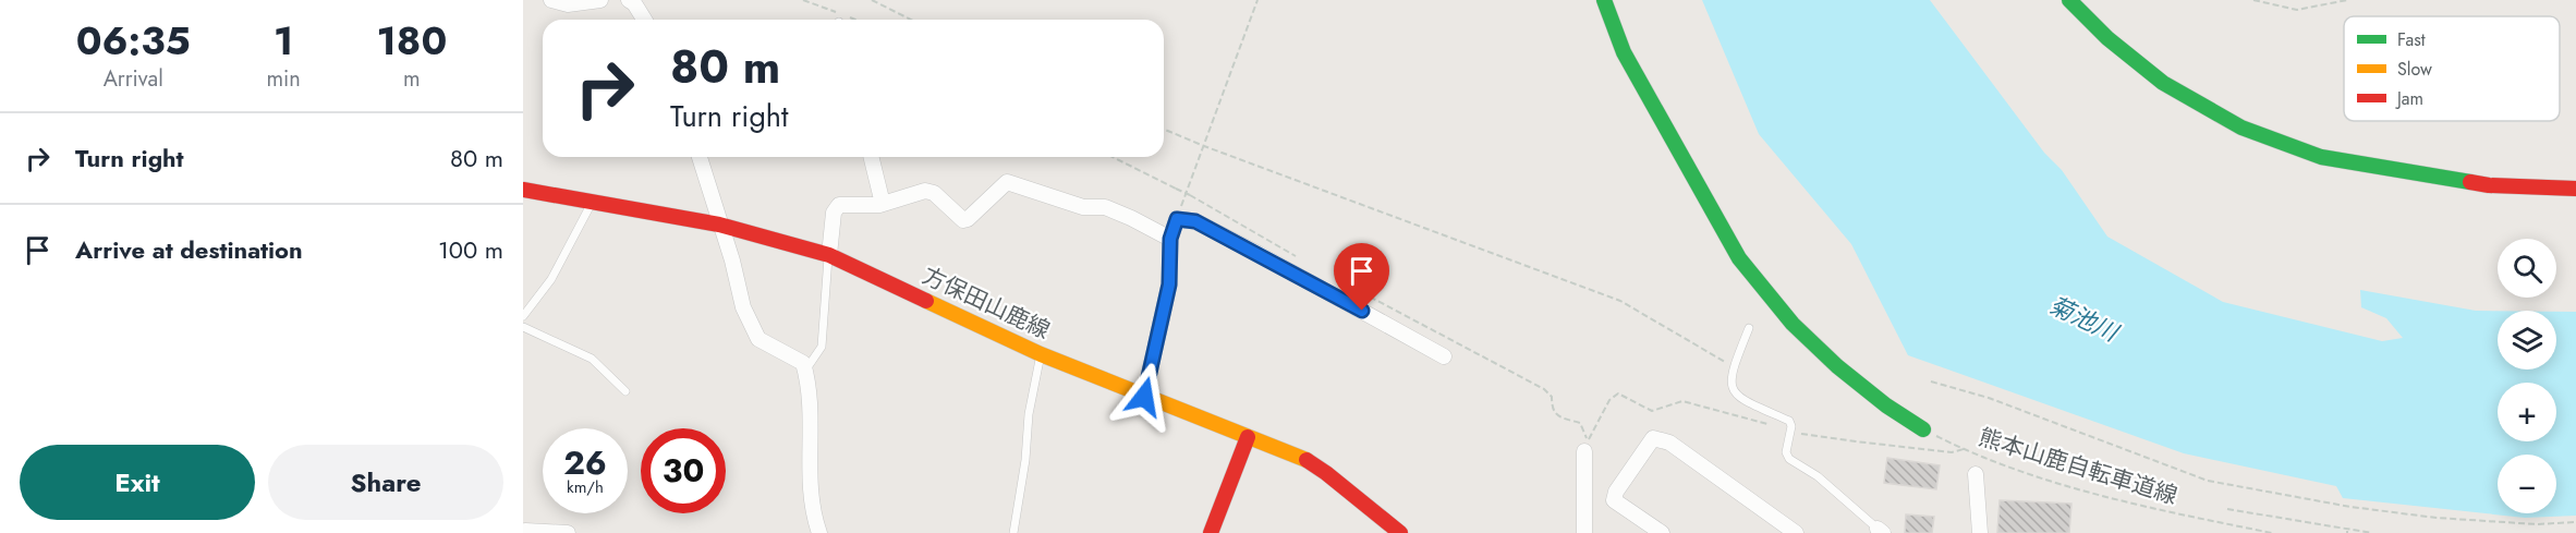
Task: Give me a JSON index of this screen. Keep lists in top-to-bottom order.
{
  "streets": {
    "street": ["方保田山鹿線"],
    "path": ["熊本山鹿自転車道線"]
  },
  "water": ["菊池川"],
  "legend": ["Fast", "Slow", "Jam"],
  "page": {
    "eta": [
      "06:35",
      "Arrival",
      "1",
      "min",
      "180",
      "m"
    ],
    "turn": ["80 m", "Turn right"],
    "list": [
      {
        "name": "Turn right",
        "value": "80 m"
      },
      {
        "name": "Arrive at destination",
        "value": "100 m"
      }
    ],
    "map_buttons": ["+", "−"],
    "speed": "26 km/h",
    "limit": "30",
    "buttons": ["Exit", "Share"]
  }
}
